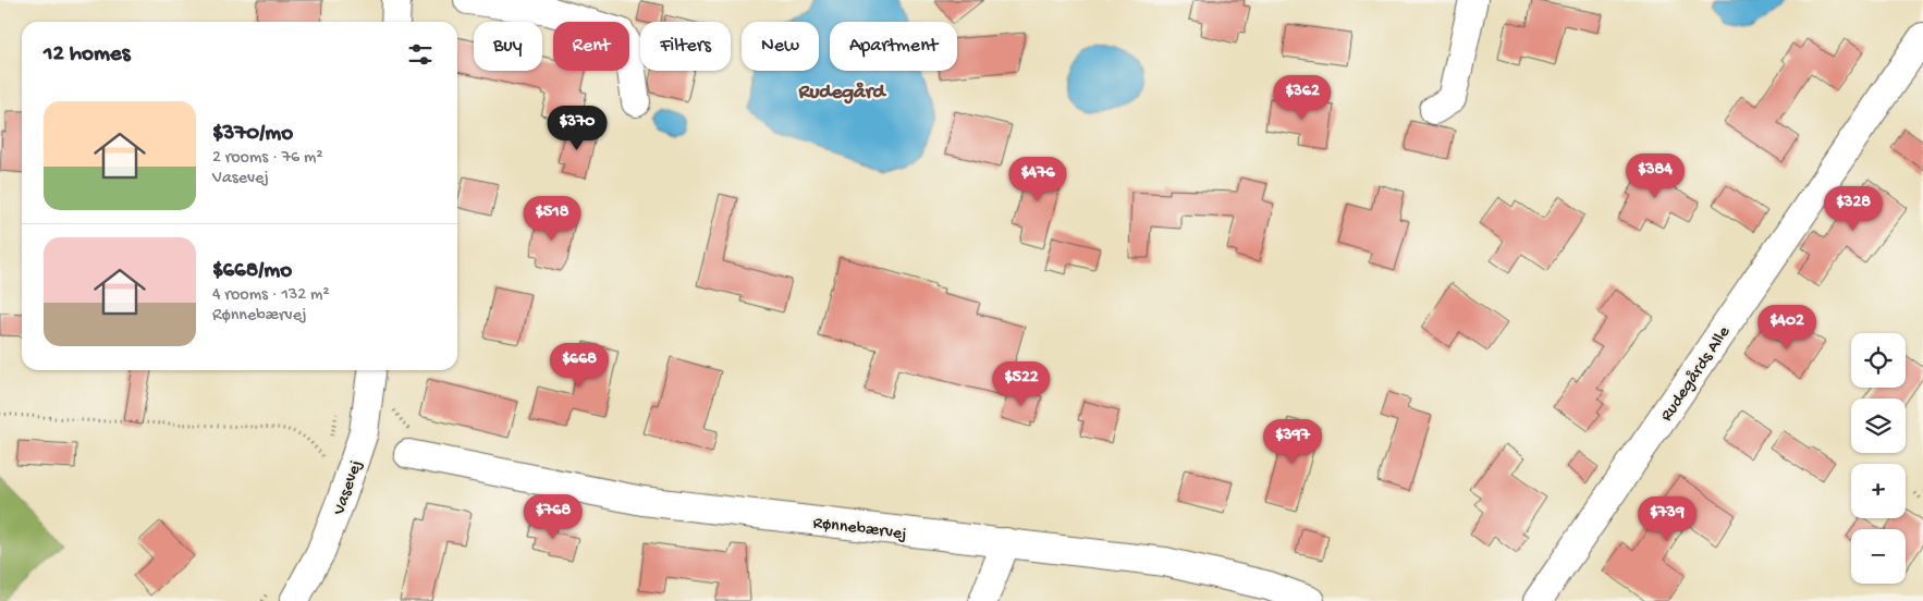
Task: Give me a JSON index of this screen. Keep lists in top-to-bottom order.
{
  "streets": {
    "street": ["Rudegårds Alle", "Vasevej", "Rønnebærvej"]
  },
  "districts": ["Rudegård"],
  "page": {
    "chip": [
      "Buy",
      "Rent",
      "Filters",
      "New",
      "Apartment"
    ],
    "heading": "12 homes",
    "price": [
      "$362",
      "$370",
      "$384",
      "$476",
      "$328",
      "$518",
      "$402",
      "$668",
      "$522",
      "$397",
      "$768",
      "$739"
    ],
    "list": [
      {
        "name": "$370/mo",
        "note": "2 rooms · 76 m² · Vasevej"
      },
      {
        "name": "$668/mo",
        "note": "4 rooms · 132 m² · Rønnebærvej"
      }
    ],
    "map_buttons": ["+", "−"]
  }
}
